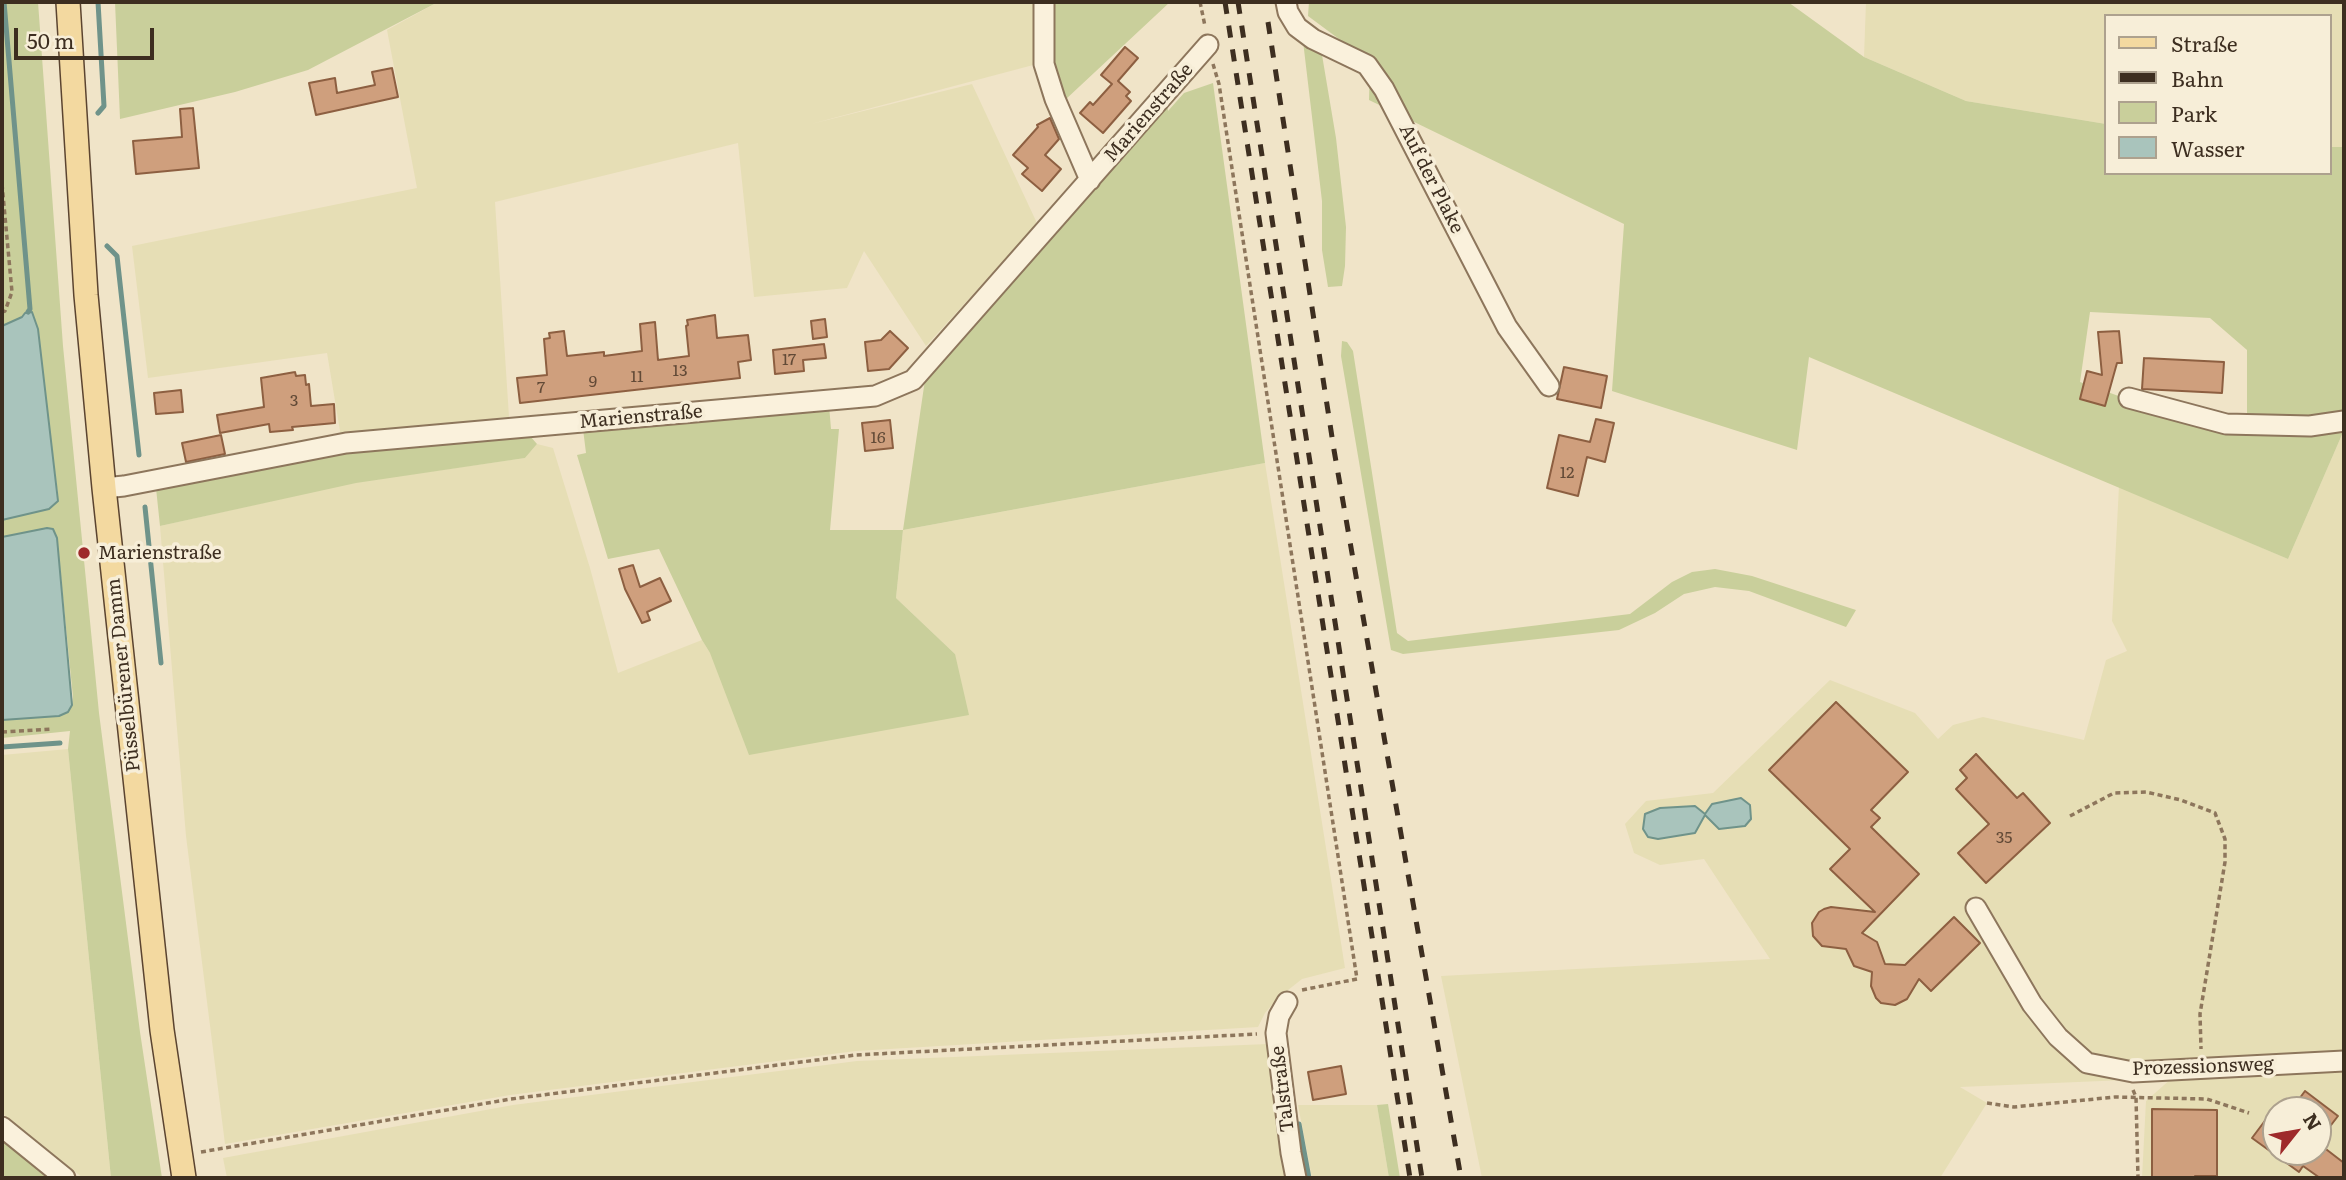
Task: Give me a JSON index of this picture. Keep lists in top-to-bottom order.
{
  "streets": {
    "main road": ["Püsselbürener Damm"],
    "street": [
      "Marienstraße",
      "Auf der Plake",
      "Prozessionsweg",
      "Talstraße"
    ]
  },
  "crossings": [
    ["Marienstraße", "Püsselbürener Damm"]
  ],
  "places": ["Marienstraße"],
  "house_numbers": [
    "17",
    "13",
    "11",
    "9",
    "7",
    "3",
    "16",
    "12",
    "35"
  ],
  "legend": [
    "Straße",
    "Bahn",
    "Park",
    "Wasser"
  ],
  "scale_bar": "50 m",
  "north": "top right"
}
